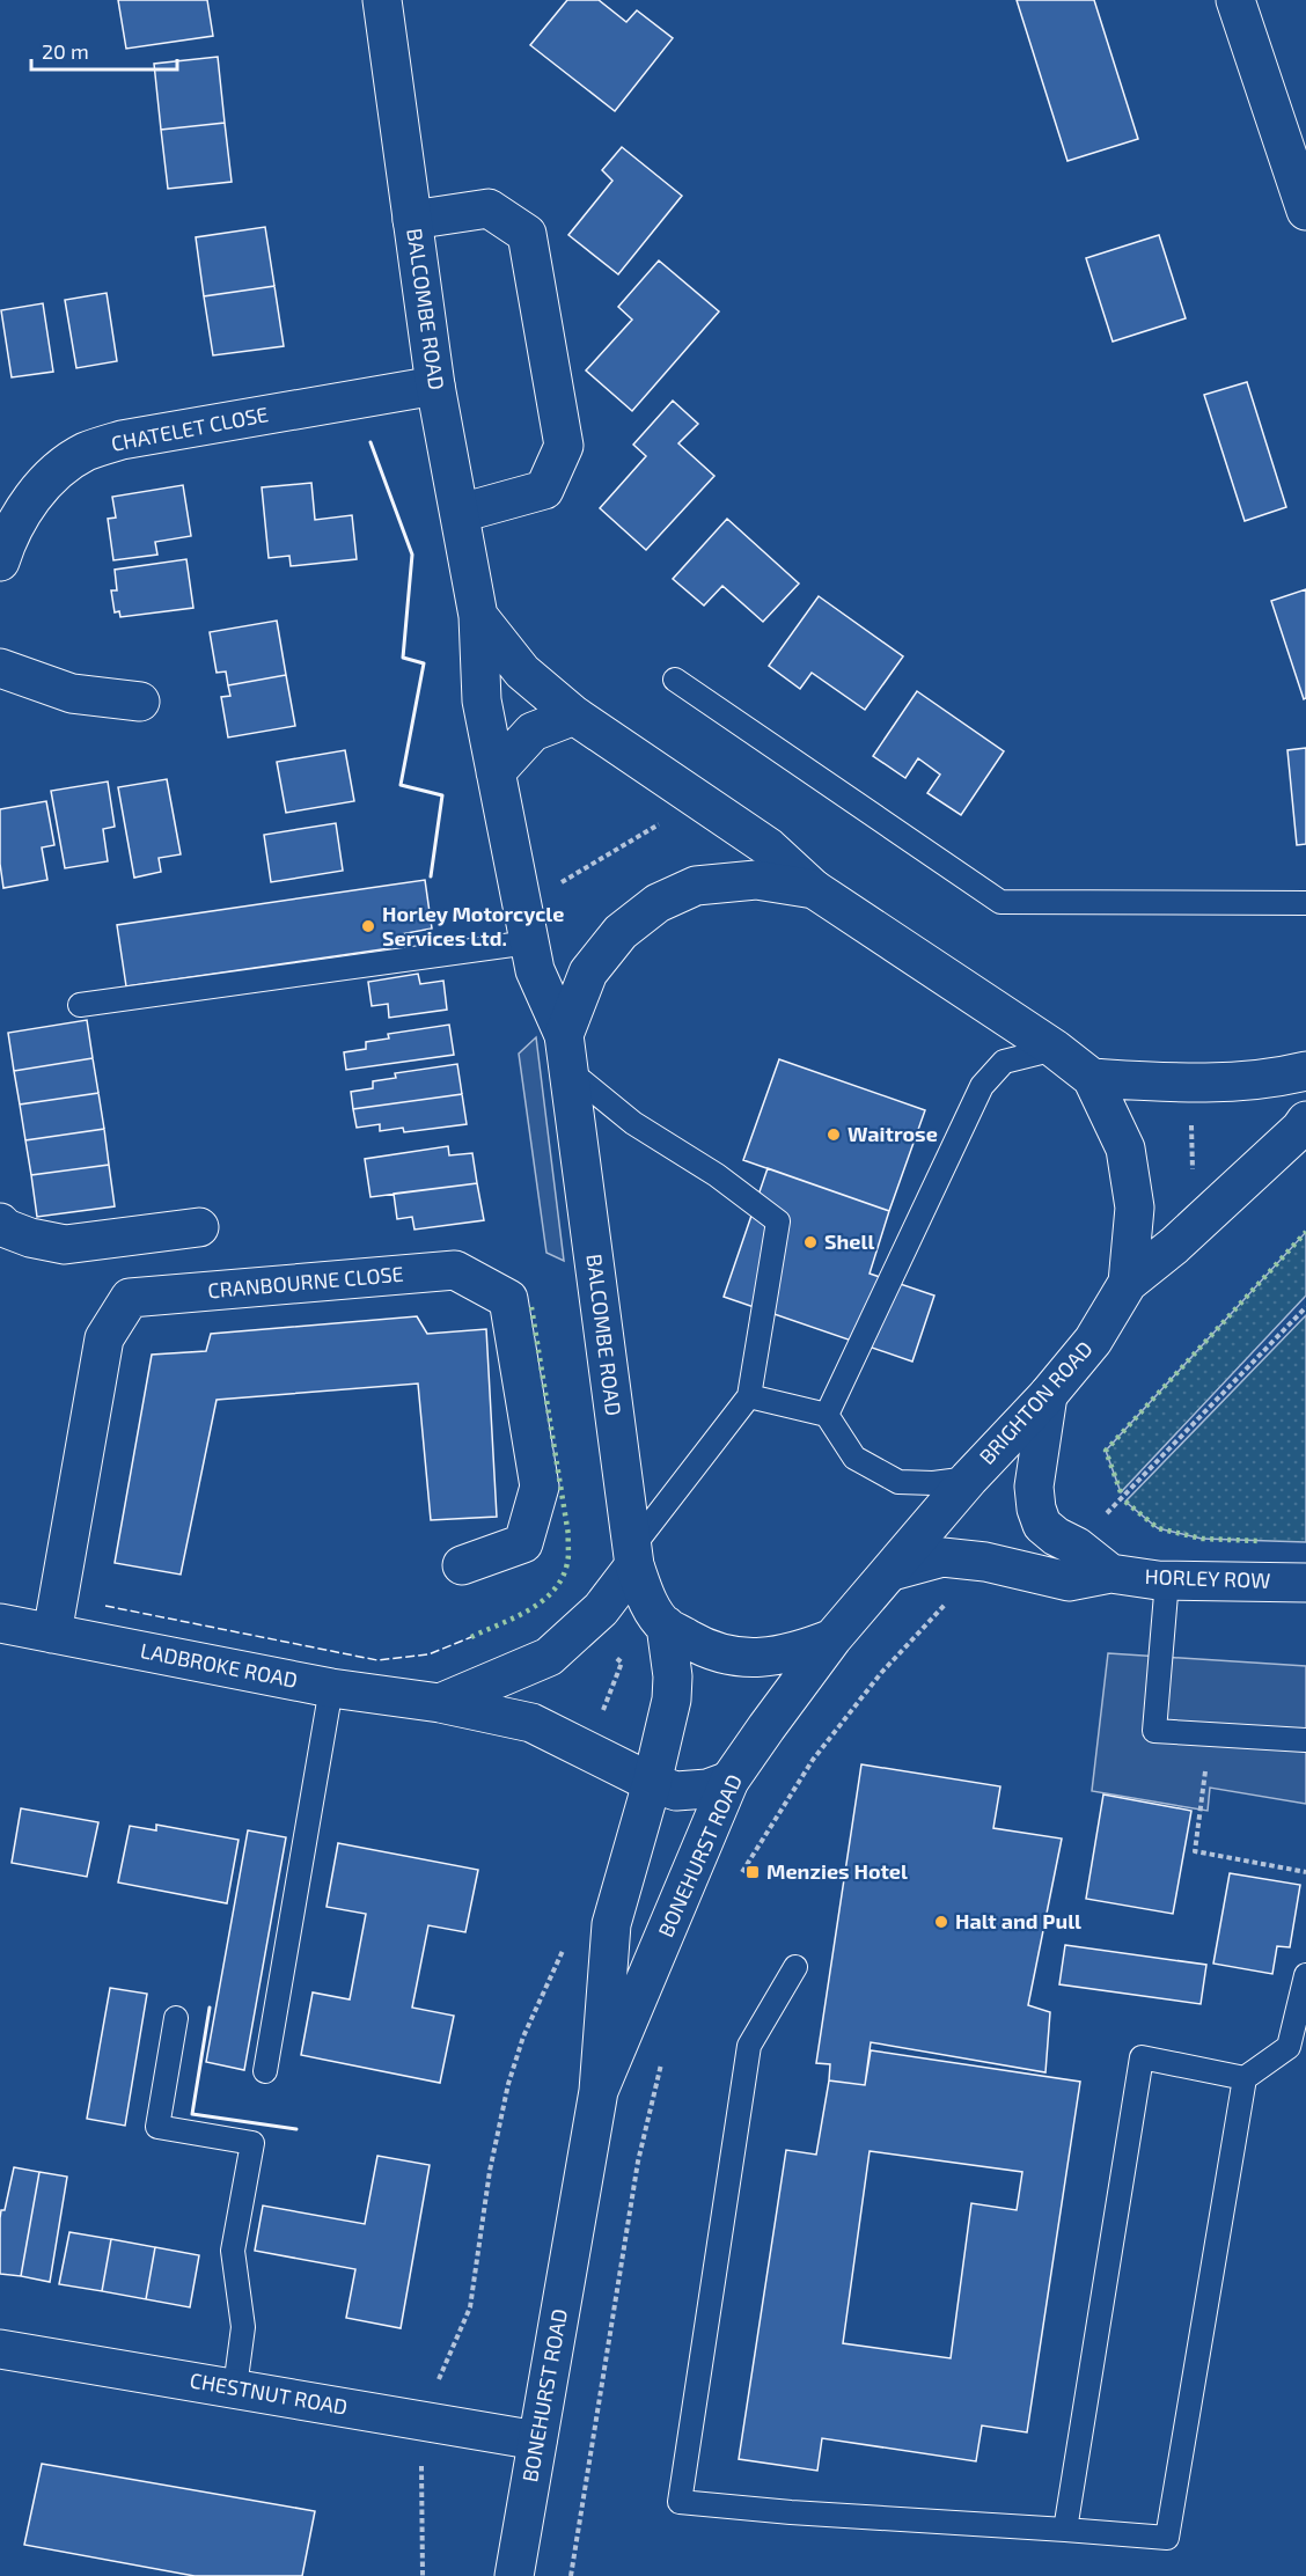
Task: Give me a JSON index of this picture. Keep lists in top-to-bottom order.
{
  "streets": {
    "main road": [
      "BALCOMBE ROAD",
      "CHATELET CLOSE",
      "CRANBOURNE CLOSE",
      "BRIGHTON ROAD",
      "HORLEY ROW",
      "LADBROKE ROAD",
      "BONEHURST ROAD",
      "CHESTNUT ROAD"
    ]
  },
  "crossings": [
    ["BALCOMBE ROAD", "CHATELET CLOSE"],
    ["BALCOMBE ROAD", "BONEHURST ROAD"],
    ["CRANBOURNE CLOSE", "LADBROKE ROAD"],
    ["BRIGHTON ROAD", "HORLEY ROW"],
    ["BRIGHTON ROAD", "BONEHURST ROAD"],
    ["LADBROKE ROAD", "BONEHURST ROAD"],
    ["BONEHURST ROAD", "CHESTNUT ROAD"]
  ],
  "places": {
    "other": [
      "Horley Motorcycle Services Ltd.",
      "Waitrose",
      "Shell",
      "Halt and Pull"
    ],
    "transit": ["Menzies Hotel"]
  },
  "scale_bar": "20 m"
}
